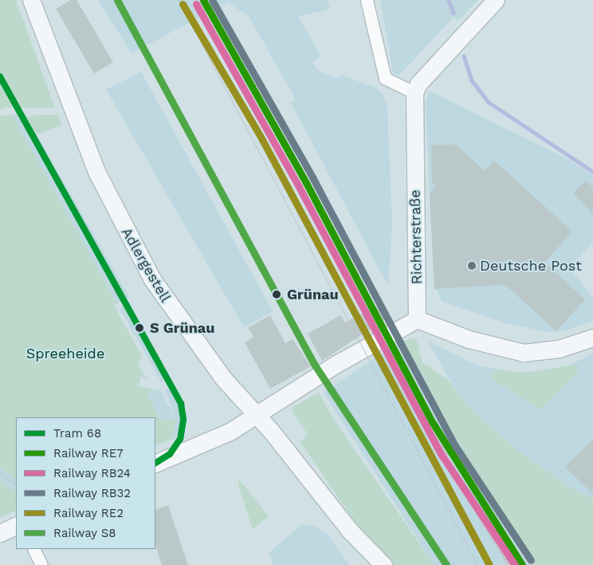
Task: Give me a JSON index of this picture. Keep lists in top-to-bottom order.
{
  "streets": {
    "main road": ["Richterstraße", "Adlergestell"]
  },
  "parks": ["Spreeheide"],
  "places": ["Deutsche Post", "Grünau", "S Grünau"],
  "lines": [
    "rail line RE7",
    "rail line RB32",
    "rail line S8",
    "rail line RB24",
    "rail line RE2",
    "tram line 68"
  ],
  "legend": [
    "Tram 68",
    "Railway RE7",
    "Railway RB24",
    "Railway RB32",
    "Railway RE2",
    "Railway S8"
  ]
}
